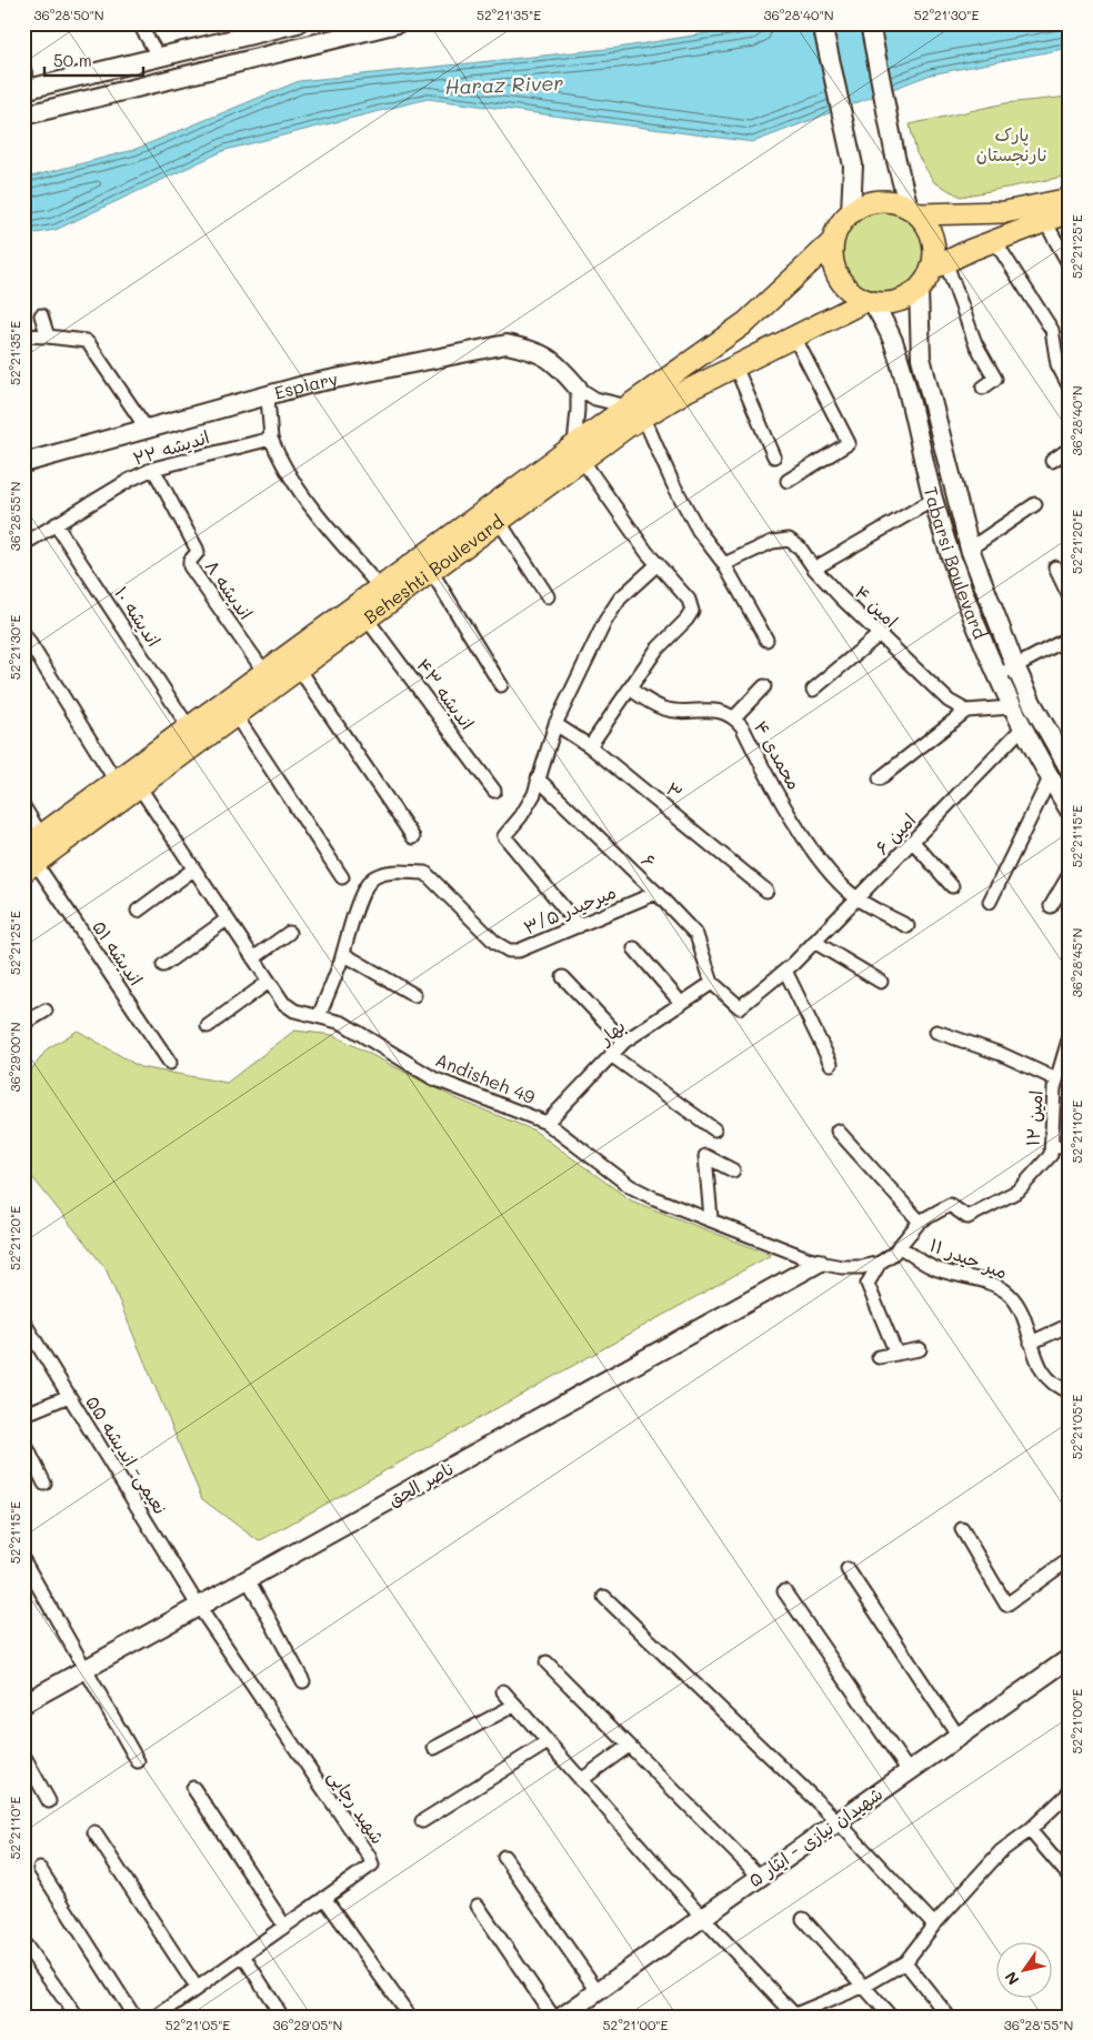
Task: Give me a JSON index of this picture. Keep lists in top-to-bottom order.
{
  "streets": {
    "main road": ["Beheshti Boulevard"],
    "street": [
      "Espiary",
      "اندیشه ۲۲",
      "Tabarsi Boulevard",
      "اندیشه ۸",
      "امین ۴",
      "اندیشه ۱۰",
      "اندیشه ۴۳",
      "محمدی ۴",
      "۳",
      "امین ۶",
      "۶",
      "میرحیدر ۳/۵",
      "اندیشه ۵۱",
      "بهار",
      "Andisheh 49",
      "امین ۱۲",
      "میر حیدر ۱۱",
      "نعیمی- اندیشه ۵۵",
      "ناصر الحق",
      "شهید رجایی",
      "شهیدان نیازی - ایثار ۵"
    ]
  },
  "crossings": [
    ["Espiary", "Beheshti Boulevard"],
    ["اندیشه ۲۲", "اندیشه ۸"],
    ["اندیشه ۲۲", "اندیشه ۱۰"],
    ["Tabarsi Boulevard", "Beheshti Boulevard"],
    ["Tabarsi Boulevard", "امین ۶"],
    ["Beheshti Boulevard", "اندیشه ۸"],
    ["Beheshti Boulevard", "اندیشه ۱۰"],
    ["Beheshti Boulevard", "اندیشه ۴۳"],
    ["Beheshti Boulevard", "اندیشه ۵۱"],
    ["Beheshti Boulevard", "Andisheh 49"],
    ["محمدی ۴", "امین ۶"],
    ["امین ۶", "۶"],
    ["امین ۶", "بهار"],
    ["۶", "میرحیدر ۳/۵"],
    ["۶", "بهار"],
    ["بهار", "Andisheh 49"],
    ["Andisheh 49", "امین ۱۲"],
    ["Andisheh 49", "ناصر الحق"],
    ["امین ۱۲", "میر حیدر ۱۱"],
    ["نعیمی- اندیشه ۵۵", "ناصر الحق"],
    ["نعیمی- اندیشه ۵۵", "شهید رجایی"],
    ["ناصر الحق", "شهید رجایی"]
  ],
  "water": ["Haraz River"],
  "parks": ["پارک نارنجستان"],
  "scale_bar": "50 m",
  "north": "bottom left",
  "coordinates": [
    "36°28'50\"N",
    "52°21'35\"E",
    "36°28'40\"N",
    "52°21'30\"E",
    "52°21'25\"E",
    "36°28'55\"N",
    "52°21'20\"E",
    "52°21'15\"E",
    "36°28'45\"N",
    "36°29'00\"N",
    "52°21'10\"E",
    "52°21'05\"E",
    "52°21'00\"E",
    "36°29'05\"N"
  ]
}
